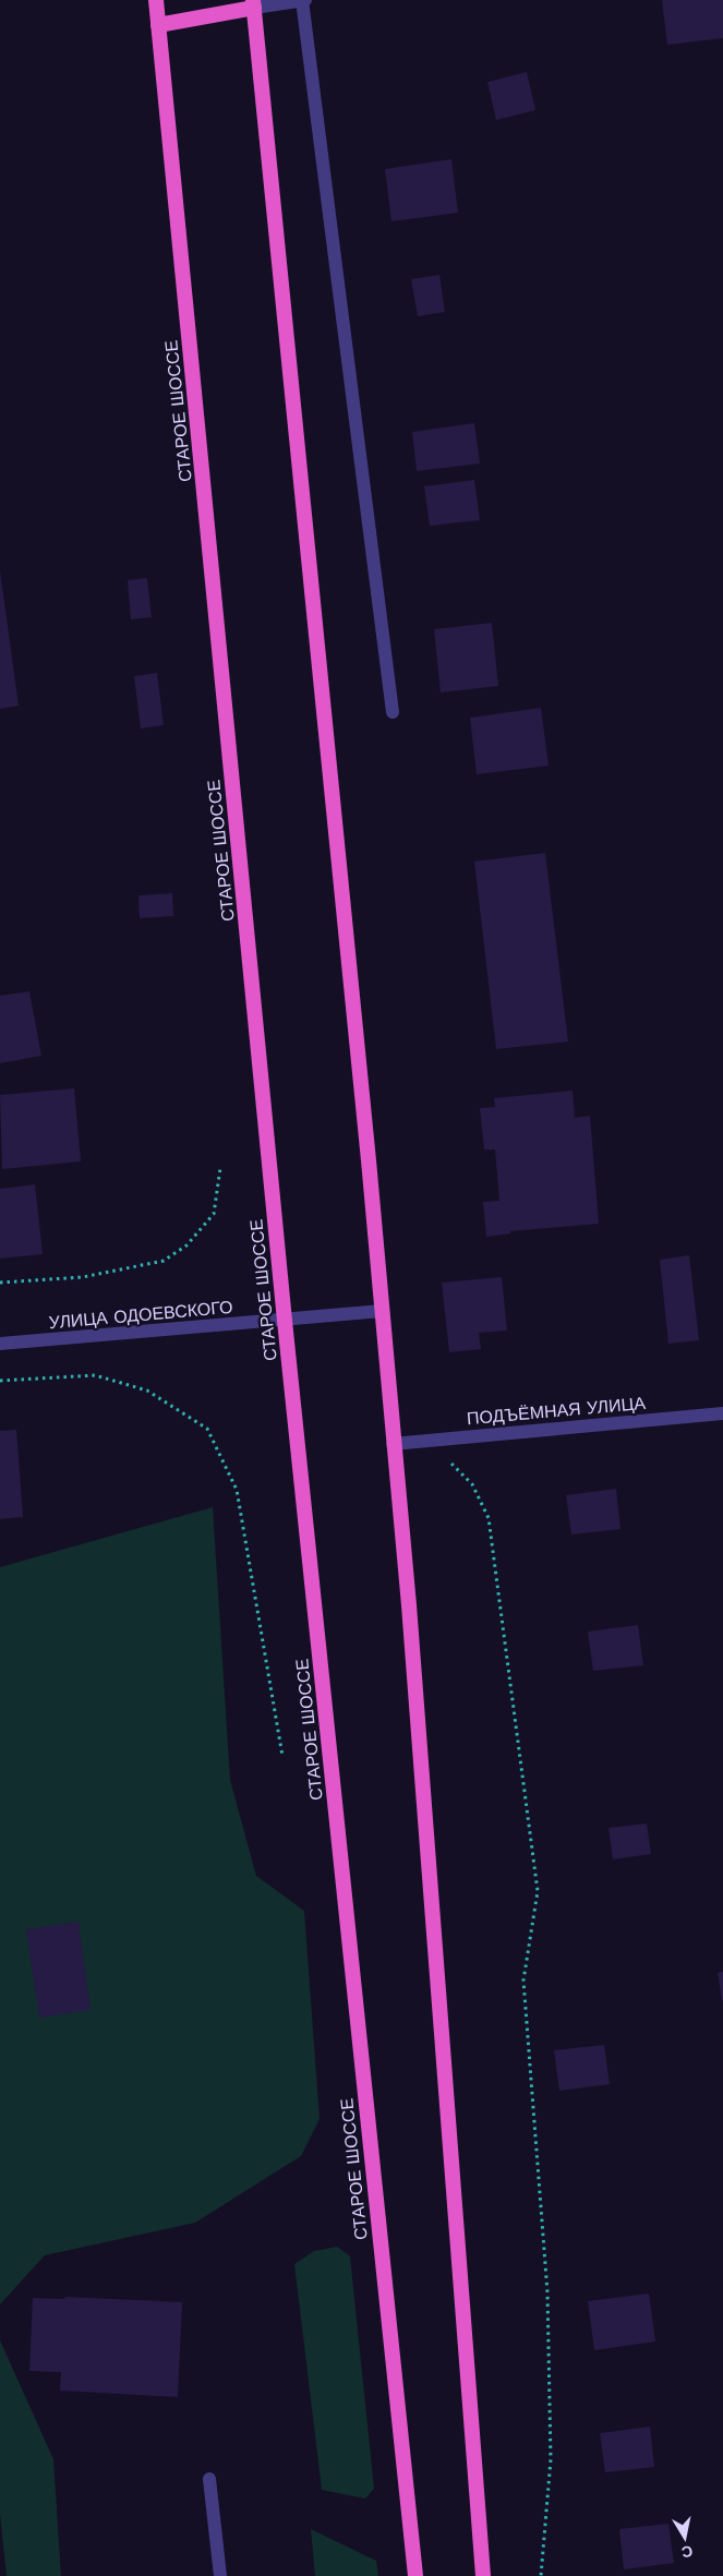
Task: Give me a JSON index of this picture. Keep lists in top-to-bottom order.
{
  "streets": {
    "highway": ["СТАРОЕ ШОССЕ"],
    "street": ["УЛИЦА ОДОЕВСКОГО", "ПОДЪЁМНАЯ УЛИЦА"]
  },
  "crossings": [
    ["СТАРОЕ ШОССЕ", "УЛИЦА ОДОЕВСКОГО"]
  ],
  "north": "bottom"
}
